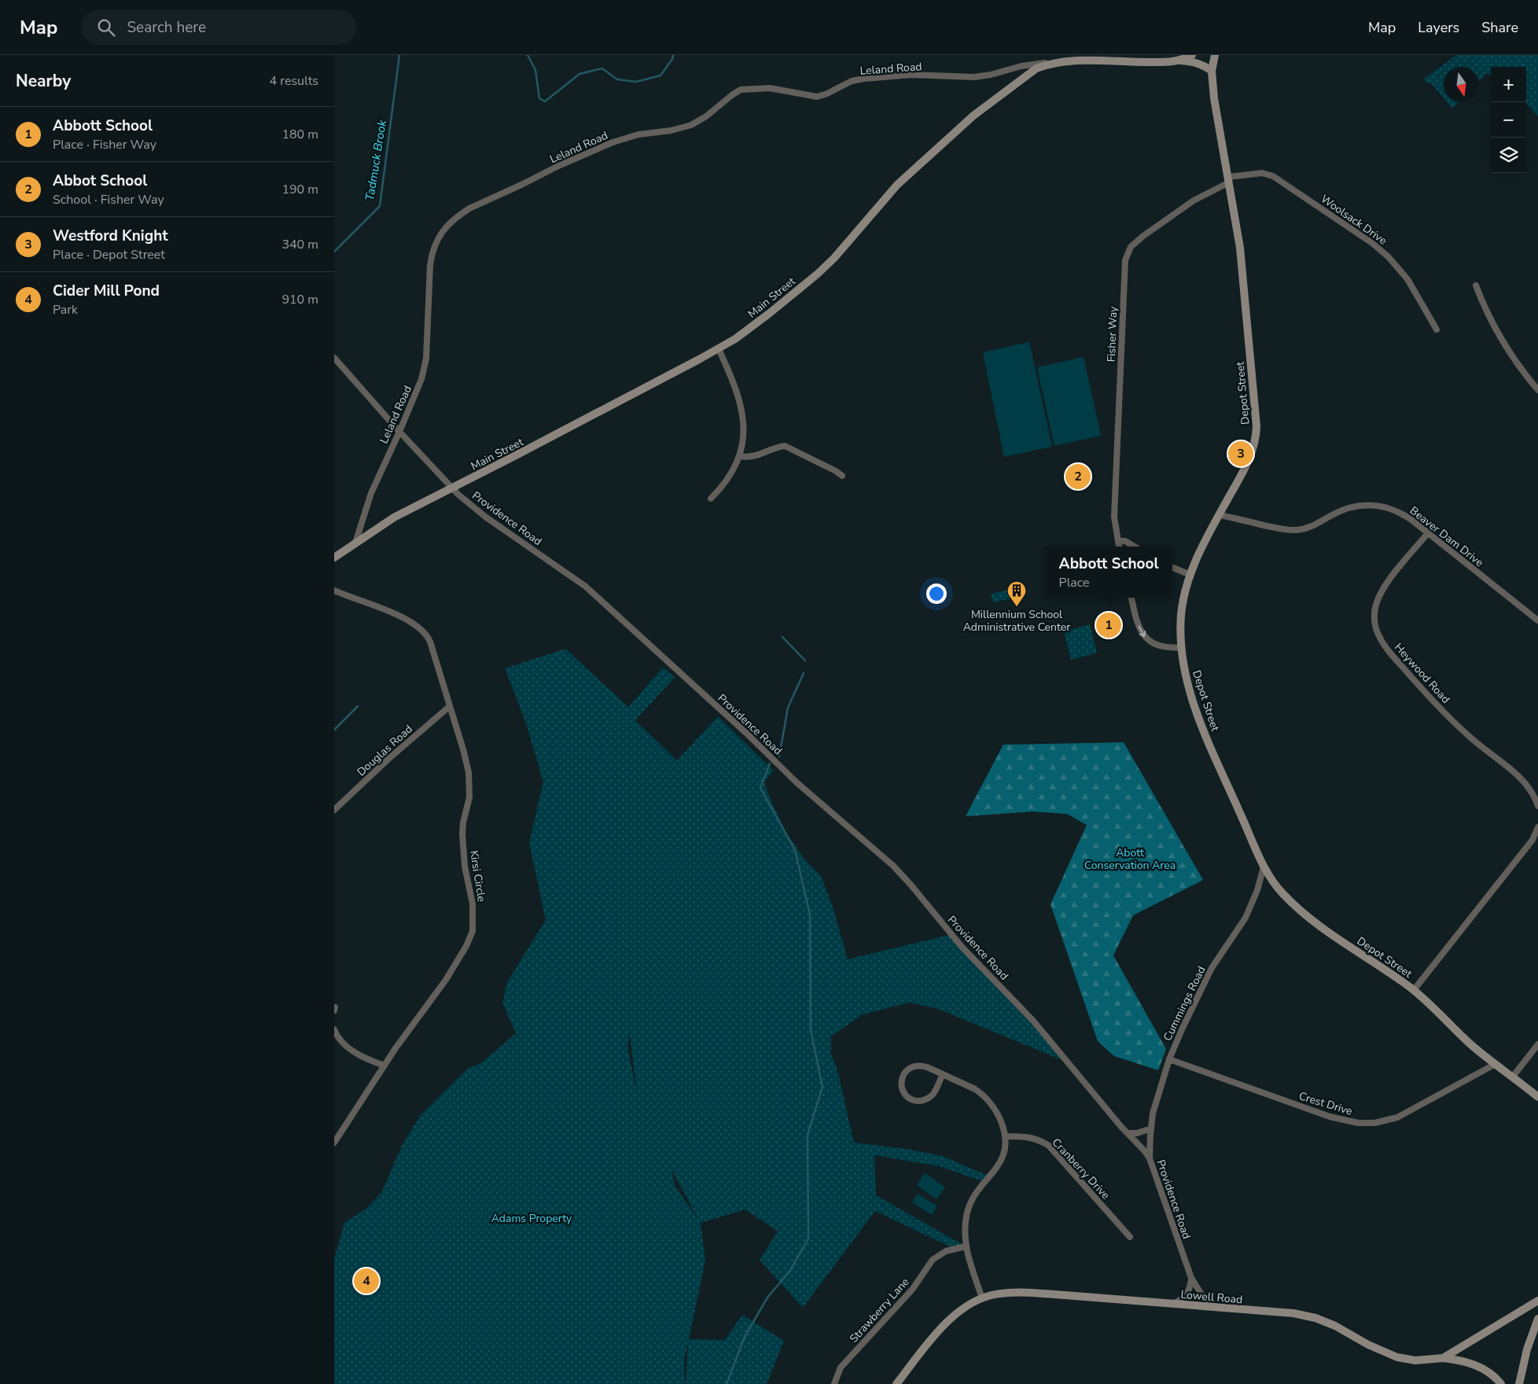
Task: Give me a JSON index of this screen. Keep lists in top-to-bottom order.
{
  "streets": {
    "main road": ["Main Street", "Depot Street", "Lowell Road"],
    "street": [
      "Leland Road",
      "Woolsack Drive",
      "Fisher Way",
      "Providence Road",
      "Beaver Dam Drive",
      "Heywood Road",
      "Douglas Road",
      "Kirsi Circle",
      "Cummings Road",
      "Crest Drive",
      "Cranberry Drive",
      "Strawberry Lane"
    ]
  },
  "crossings": [
    ["Leland Road", "Main Street"],
    ["Leland Road", "Providence Road"],
    ["Woolsack Drive", "Fisher Way"],
    ["Woolsack Drive", "Depot Street"],
    ["Main Street", "Providence Road"],
    ["Fisher Way", "Depot Street"],
    ["Depot Street", "Beaver Dam Drive"],
    ["Depot Street", "Cummings Road"],
    ["Depot Street", "Crest Drive"],
    ["Providence Road", "Cummings Road"],
    ["Providence Road", "Lowell Road"],
    ["Beaver Dam Drive", "Heywood Road"],
    ["Douglas Road", "Kirsi Circle"],
    ["Cummings Road", "Crest Drive"]
  ],
  "water": ["Tadmuck Brook"],
  "parks": ["Abott Conservation Area", "Adams Property"],
  "places": {
    "building": ["Millennium School Administrative Center"]
  },
  "north": "bottom",
  "page": {
    "header": "Map",
    "search": "Search here",
    "nav": ["Map", "Layers", "Share"],
    "heading": ["Nearby", "4 results"],
    "map_buttons": ["+", "−"],
    "list": [
      {
        "mark": "1",
        "name": "Abbott School",
        "note": "Place · Fisher Way",
        "value": "180 m"
      },
      {
        "mark": "2",
        "name": "Abbot School",
        "note": "School · Fisher Way",
        "value": "190 m"
      },
      {
        "mark": "3",
        "name": "Westford Knight",
        "note": "Place · Depot Street",
        "value": "340 m"
      },
      {
        "mark": "4",
        "name": "Cider Mill Pond",
        "note": "Park",
        "value": "910 m"
      }
    ],
    "pins": [
      "3",
      "2",
      "1",
      "4"
    ],
    "popup": ["Abbott School", "Place"]
  }
}
